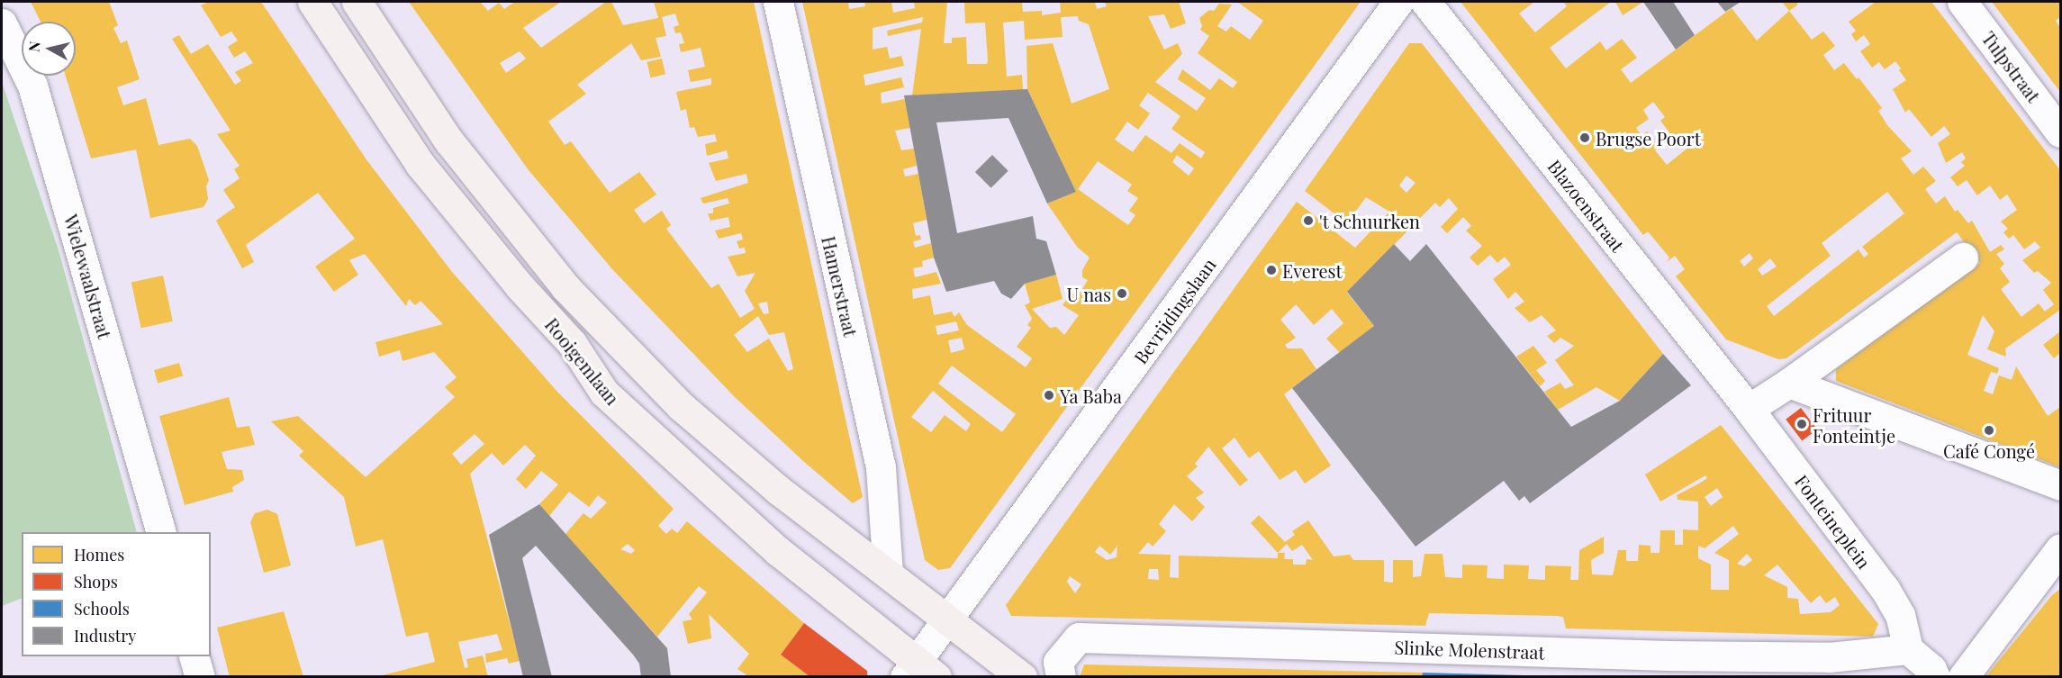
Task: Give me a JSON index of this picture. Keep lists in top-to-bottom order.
{
  "streets": {
    "main road": ["Rooigemlaan"],
    "street": [
      "Tulpstraat",
      "Blazoenstraat",
      "Wielewaalstraat",
      "Hamerstraat",
      "Bevrijdingslaan",
      "Fonteineplein",
      "Slinke Molenstraat"
    ]
  },
  "crossings": [
    ["Blazoenstraat", "Fonteineplein"],
    ["Hamerstraat", "Rooigemlaan"],
    ["Bevrijdingslaan", "Rooigemlaan"],
    ["Fonteineplein", "Slinke Molenstraat"]
  ],
  "places": [
    "Brugse Poort",
    "'t Schuurken",
    "Everest",
    "U nas",
    "Ya Baba",
    "Frituur Fonteintje",
    "Café Congé"
  ],
  "legend": [
    "Homes",
    "Shops",
    "Schools",
    "Industry"
  ],
  "north": "left"
}
